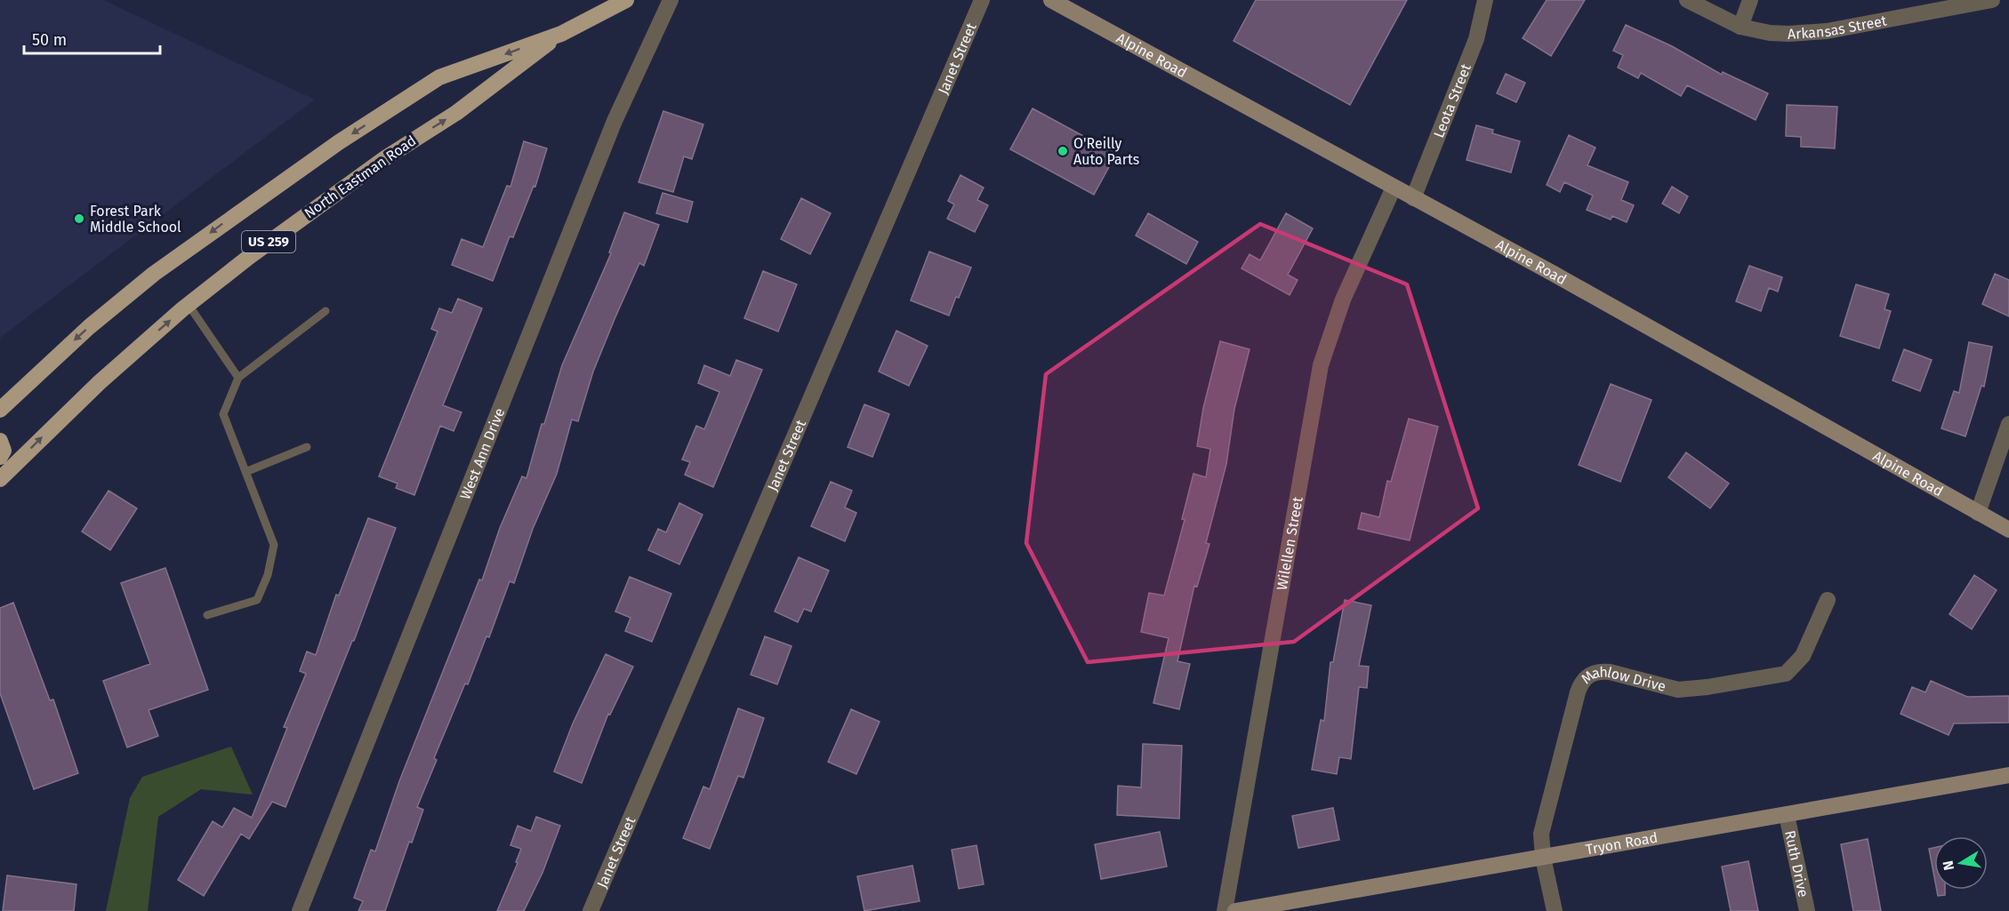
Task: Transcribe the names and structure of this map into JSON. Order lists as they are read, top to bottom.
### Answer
{
  "streets": {
    "main road": [
      "Alpine Road",
      "North Eastman Road",
      "US 259",
      "Tryon Road"
    ],
    "street": [
      "Arkansas Street",
      "Janet Street",
      "Leota Street",
      "West Ann Drive",
      "Wilellen Street",
      "Mahlow Drive",
      "Ruth Drive"
    ]
  },
  "crossings": [
    ["Alpine Road", "Leota Street"],
    ["Alpine Road", "Wilellen Street"],
    ["Mahlow Drive", "Tryon Road"],
    ["Tryon Road", "Ruth Drive"]
  ],
  "places": ["O'Reilly Auto Parts", "Forest Park Middle School"],
  "scale_bar": "50 m",
  "north": "left"
}
